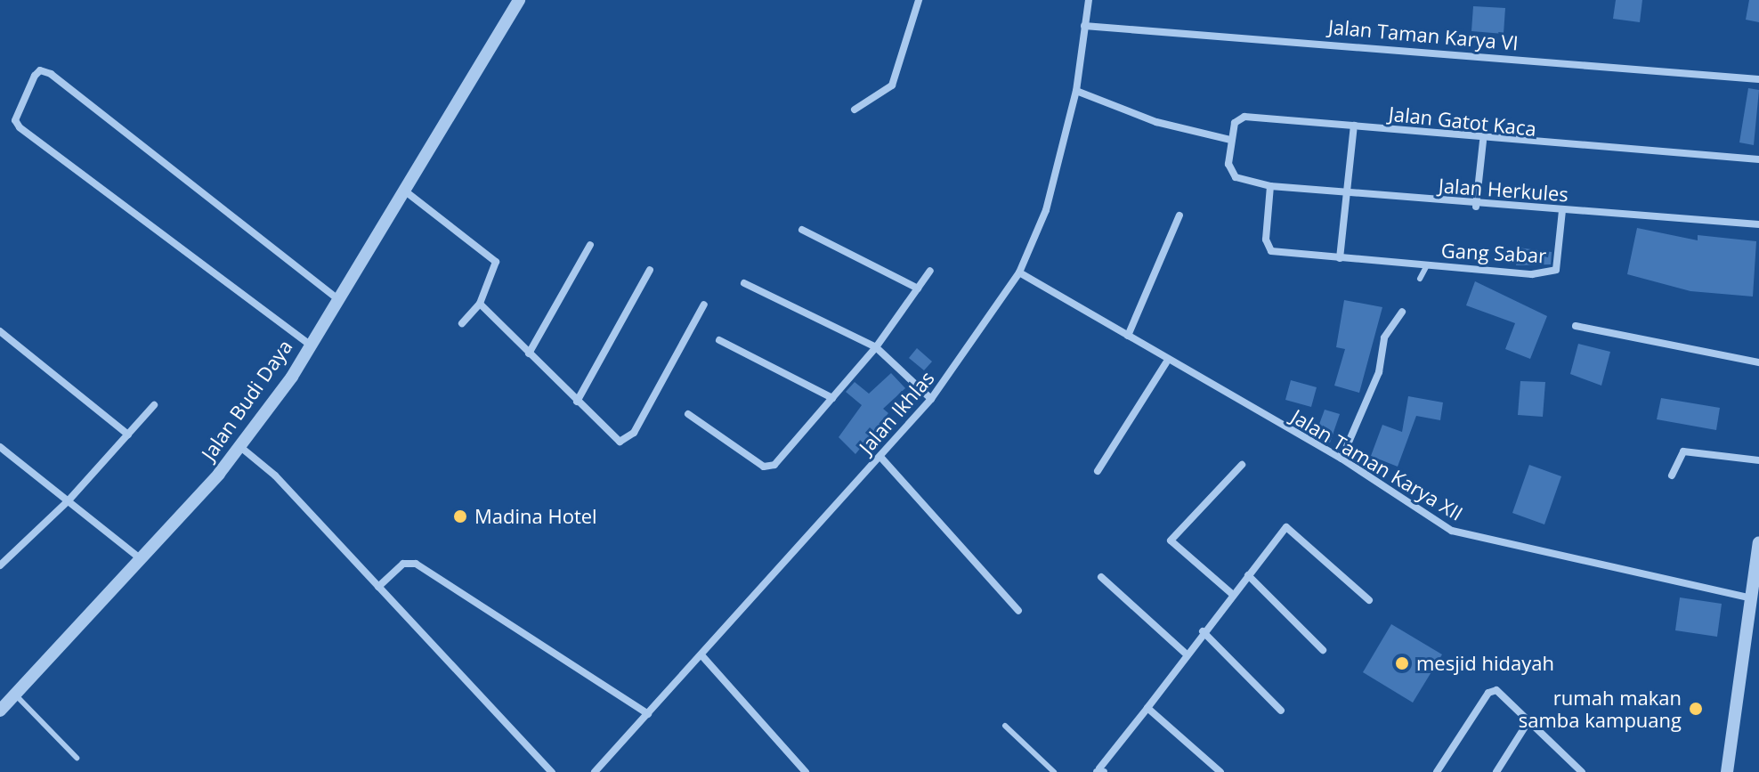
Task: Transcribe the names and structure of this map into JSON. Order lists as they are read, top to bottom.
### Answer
{
  "streets": {
    "street": [
      "Jalan Taman Karya VI",
      "Jalan Gatot Kaca",
      "Jalan Herkules",
      "Gang Sabar",
      "Jalan Budi Daya",
      "Jalan Ikhlas",
      "Jalan Taman Karya XII"
    ]
  },
  "crossings": [
    ["Jalan Taman Karya VI", "Jalan Ikhlas"],
    ["Jalan Gatot Kaca", "Jalan Herkules"],
    ["Jalan Herkules", "Gang Sabar"],
    ["Jalan Ikhlas", "Jalan Taman Karya XII"]
  ],
  "places": ["Madina Hotel", "mesjid hidayah", "rumah makan samba kampuang"]
}
